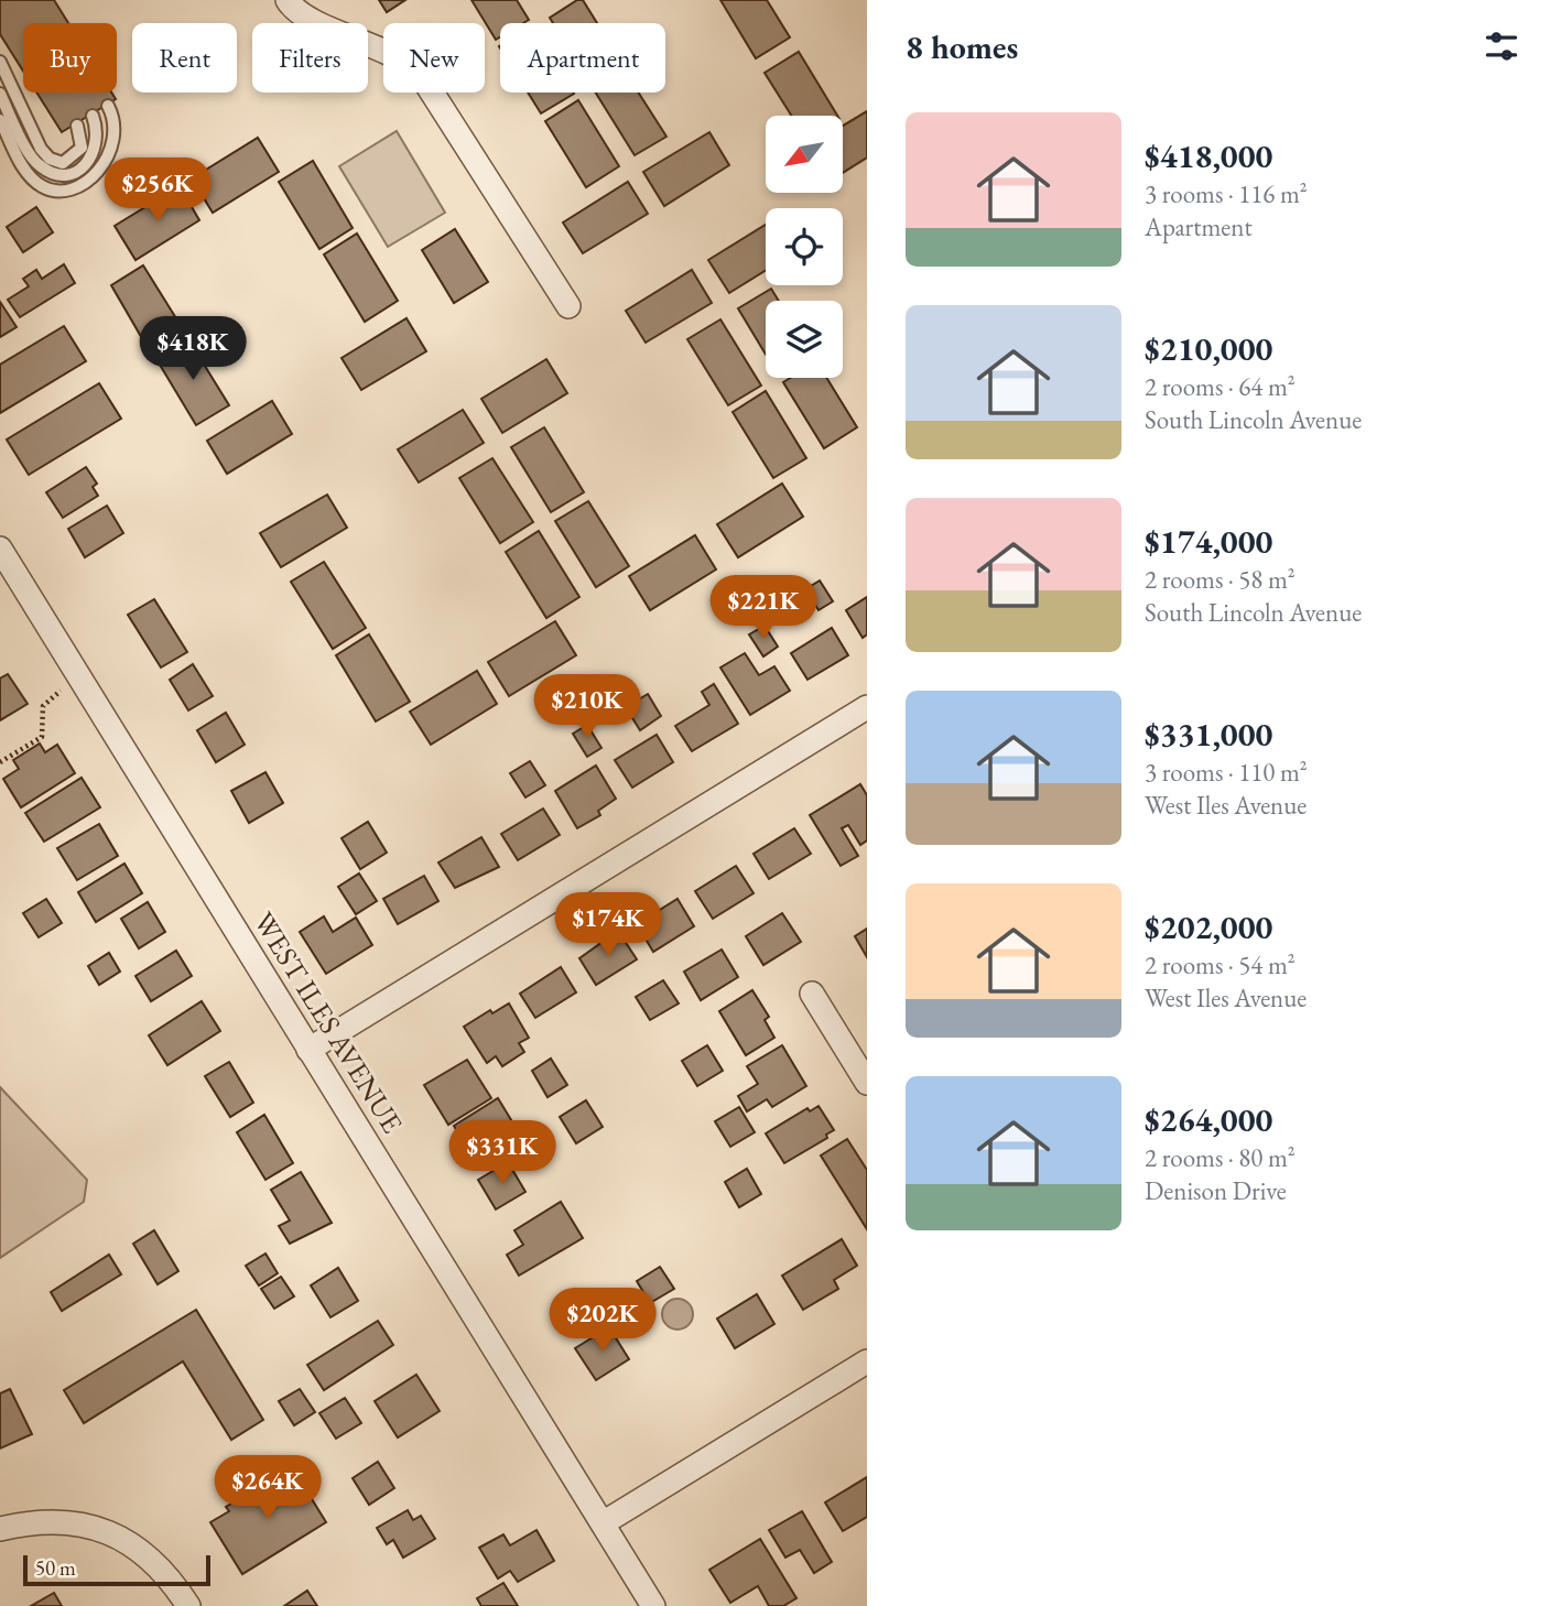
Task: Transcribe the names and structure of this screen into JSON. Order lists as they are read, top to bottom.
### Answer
{
  "streets": {
    "street": ["WEST ILES AVENUE"]
  },
  "scale_bar": "50 m",
  "north": "bottom left",
  "page": {
    "heading": "8 homes",
    "chip": [
      "Buy",
      "Rent",
      "Filters",
      "New",
      "Apartment"
    ],
    "list": [
      {
        "name": "$418,000",
        "note": "3 rooms · 116 m² · Apartment"
      },
      {
        "name": "$210,000",
        "note": "2 rooms · 64 m² · South Lincoln Avenue"
      },
      {
        "name": "$174,000",
        "note": "2 rooms · 58 m² · South Lincoln Avenue"
      },
      {
        "name": "$331,000",
        "note": "3 rooms · 110 m² · West Iles Avenue"
      },
      {
        "name": "$202,000",
        "note": "2 rooms · 54 m² · West Iles Avenue"
      },
      {
        "name": "$264,000",
        "note": "2 rooms · 80 m² · Denison Drive"
      }
    ],
    "price": [
      "$256K",
      "$418K",
      "$221K",
      "$210K",
      "$174K",
      "$331K",
      "$202K",
      "$264K"
    ],
    "scale": "50 m"
  }
}
